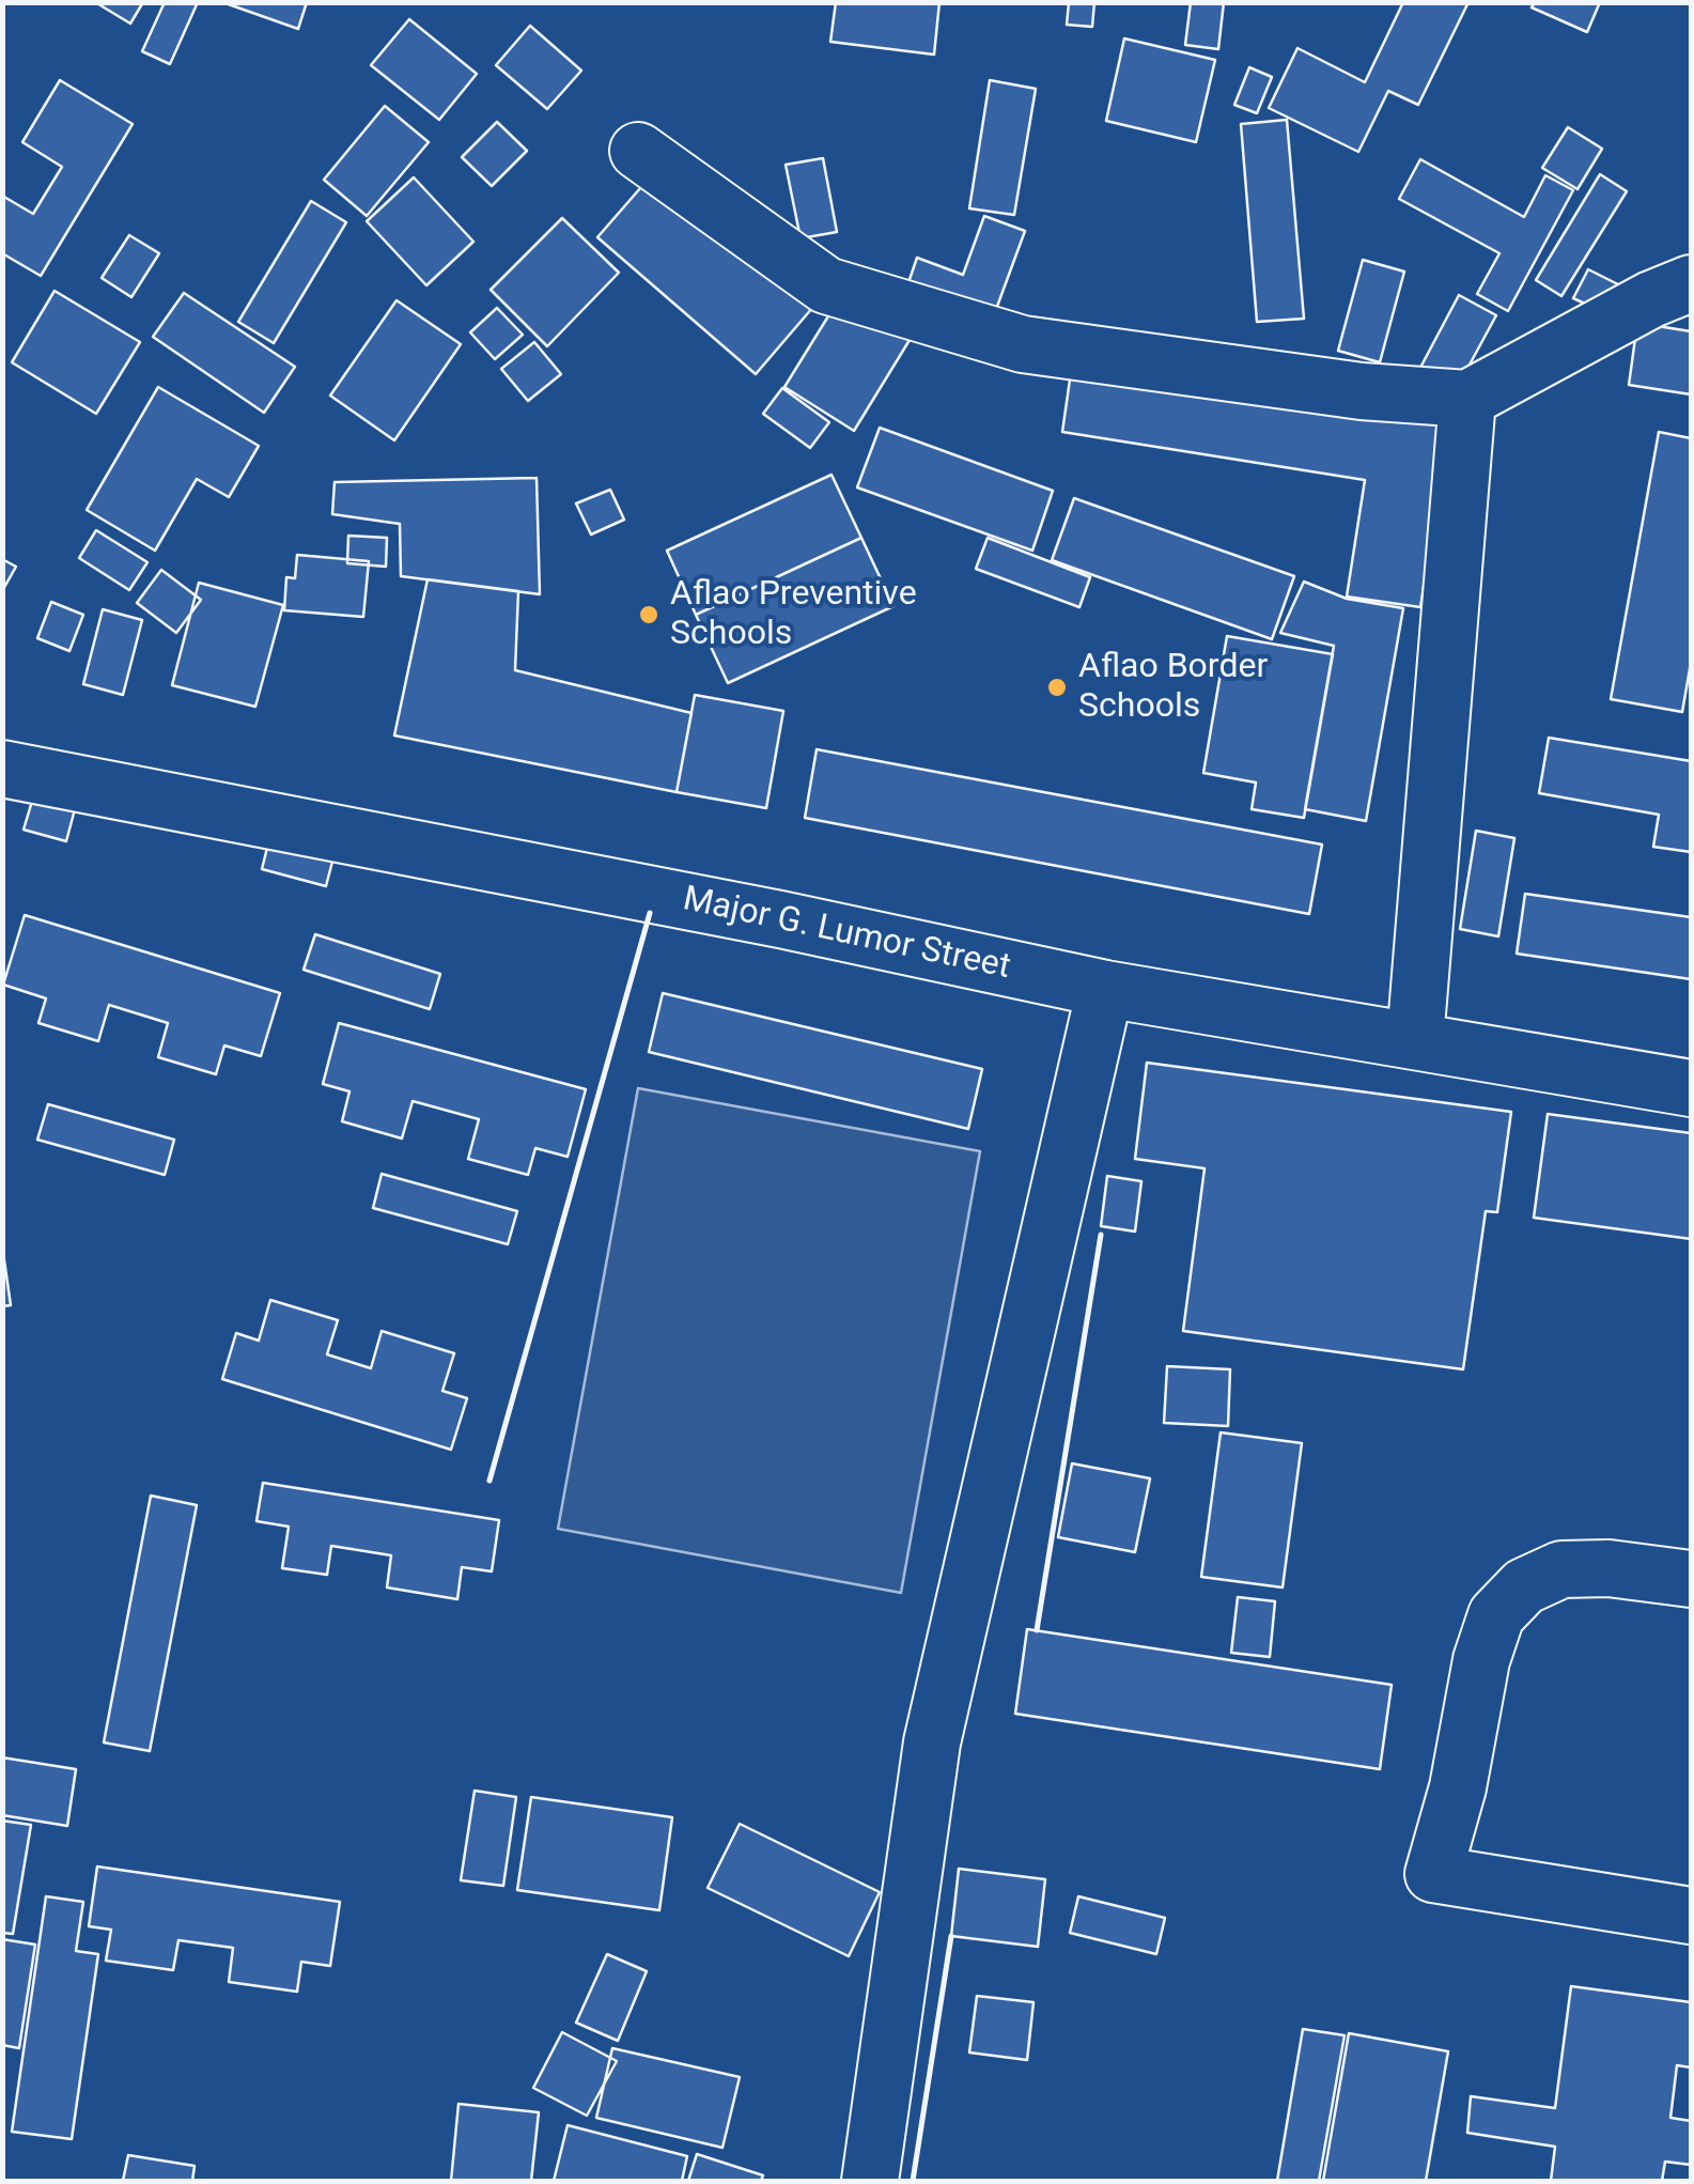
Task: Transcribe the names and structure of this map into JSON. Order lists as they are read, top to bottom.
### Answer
{
  "streets": {
    "street": ["Major G. Lumor Street"]
  },
  "places": ["Aflao Preventive Schools", "Aflao Border Schools"]
}
